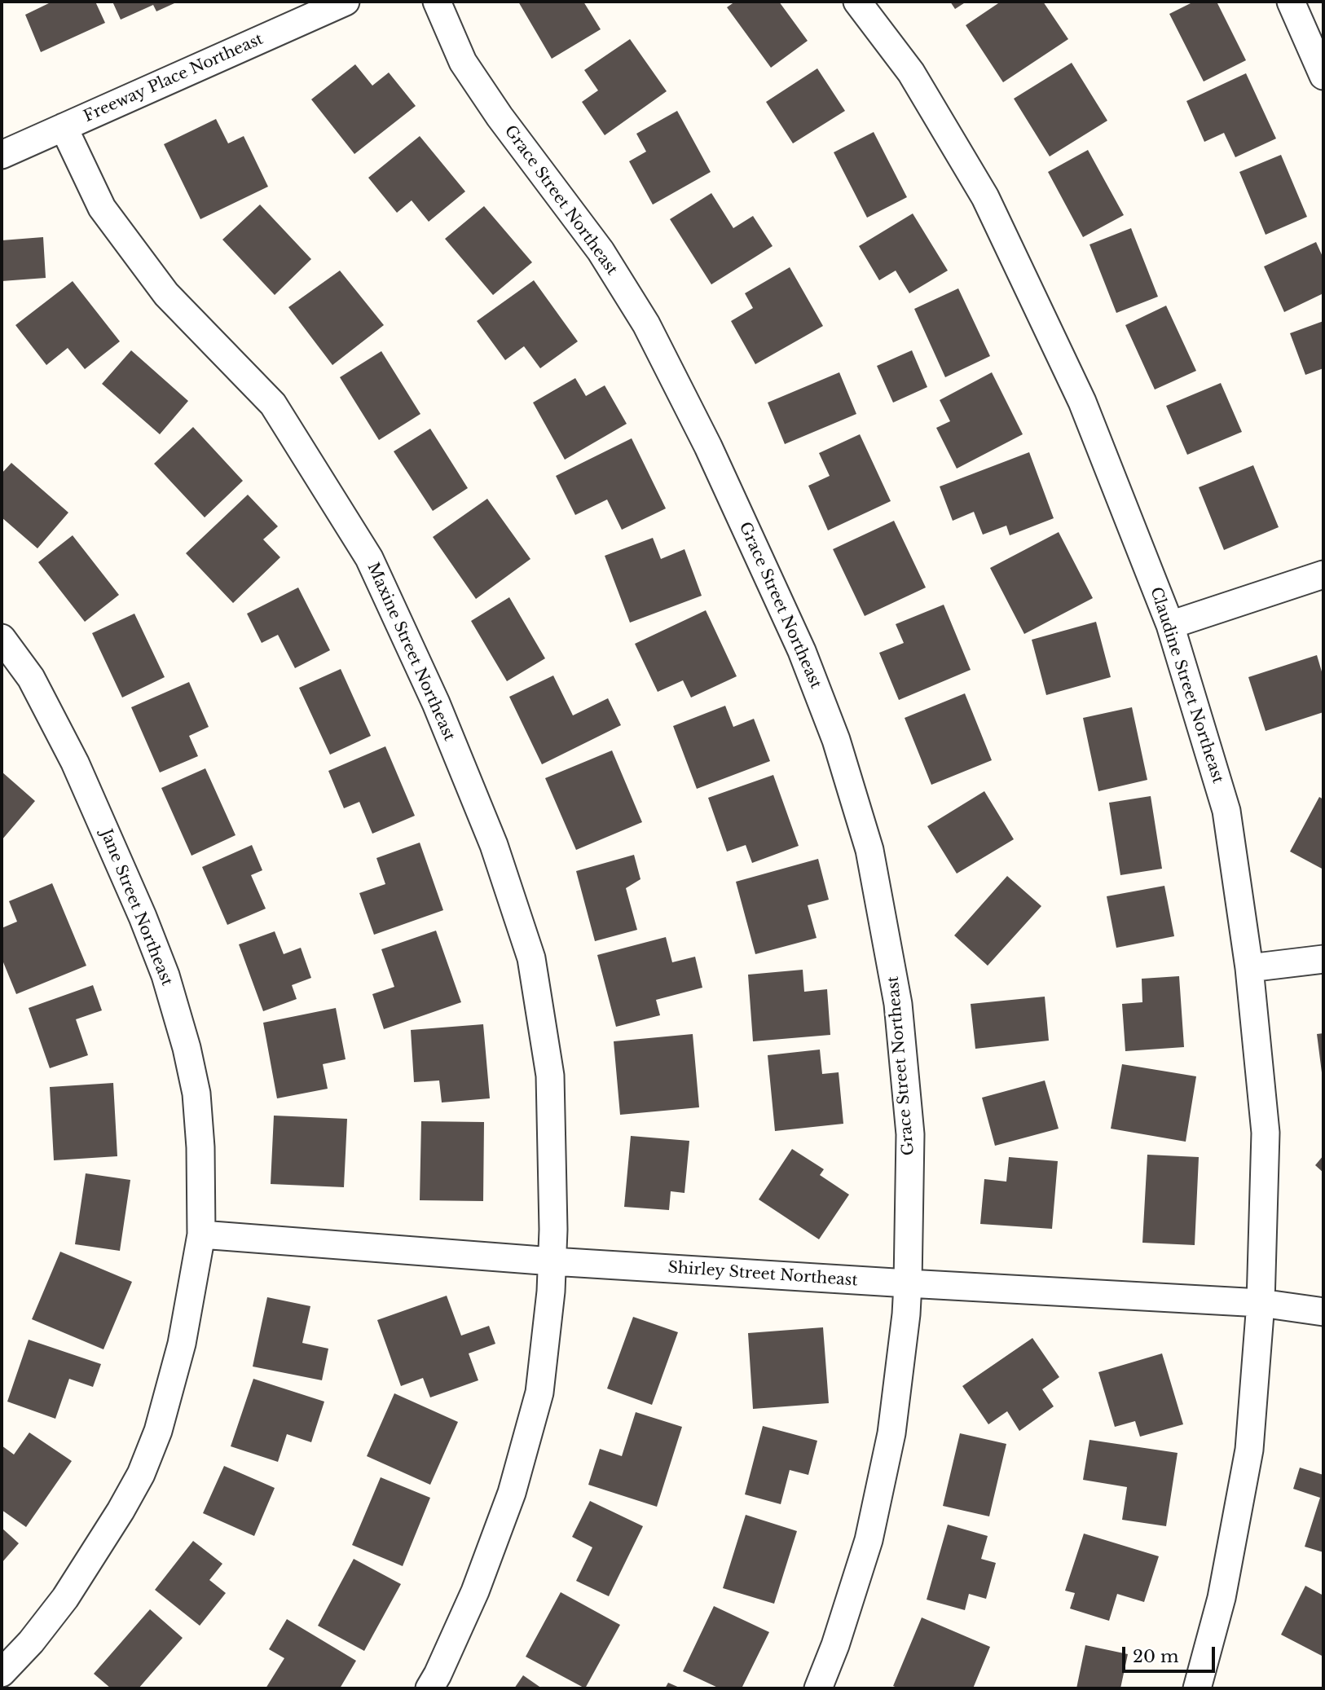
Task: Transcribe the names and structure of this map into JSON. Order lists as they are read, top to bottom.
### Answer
{
  "streets": {
    "street": [
      "Freeway Place Northeast",
      "Grace Street Northeast",
      "Maxine Street Northeast",
      "Claudine Street Northeast",
      "Jane Street Northeast",
      "Shirley Street Northeast"
    ]
  },
  "crossings": [
    ["Freeway Place Northeast", "Maxine Street Northeast"],
    ["Grace Street Northeast", "Shirley Street Northeast"],
    ["Maxine Street Northeast", "Shirley Street Northeast"],
    ["Claudine Street Northeast", "Shirley Street Northeast"],
    ["Jane Street Northeast", "Shirley Street Northeast"]
  ],
  "scale_bar": "20 m"
}
